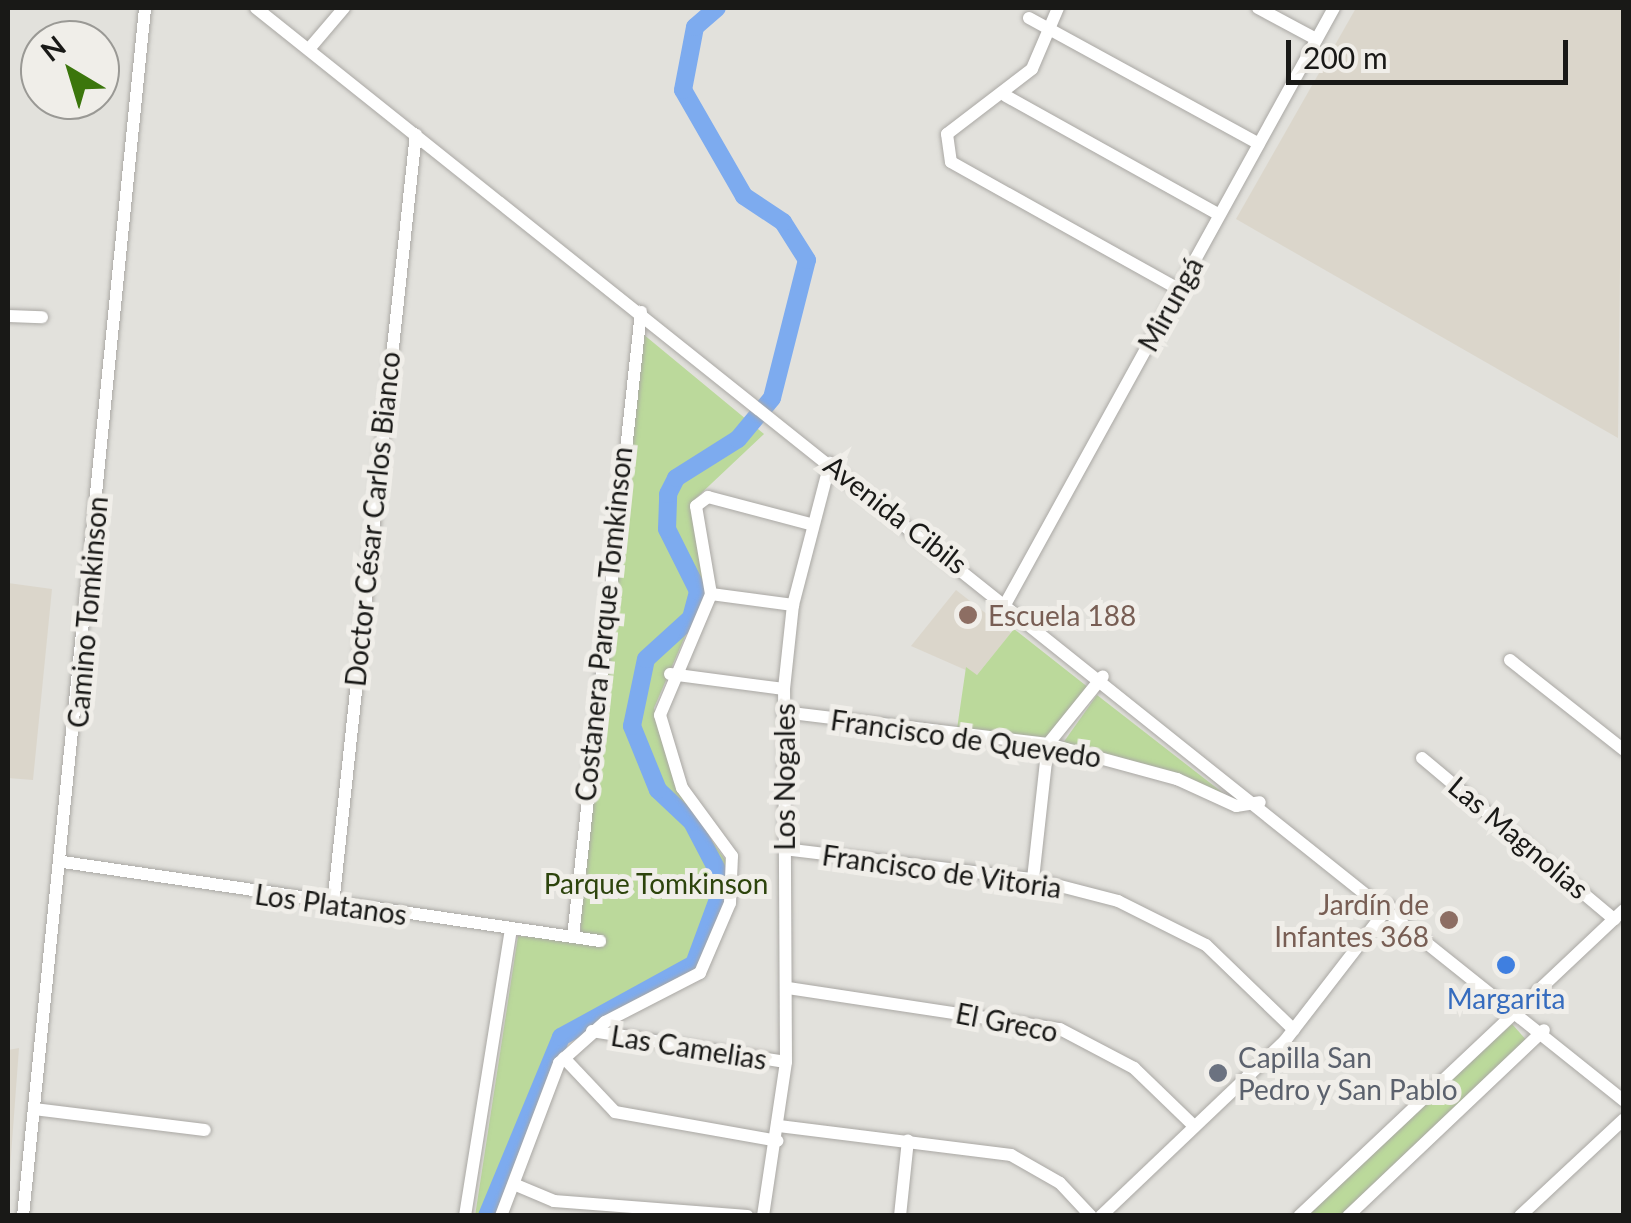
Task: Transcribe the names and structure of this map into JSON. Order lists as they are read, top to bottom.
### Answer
{
  "streets": {
    "street": [
      "Mirungá",
      "Avenida Cibils",
      "Doctor César Carlos Bianco",
      "Camino Tomkinson",
      "Costanera Parque Tomkinson",
      "Francisco de Quevedo",
      "Los Nogales",
      "Las Magnolias",
      "Francisco de Vitoria",
      "Los Platanos",
      "El Greco",
      "Las Camelias"
    ]
  },
  "crossings": [
    ["Mirungá", "Avenida Cibils"],
    ["Avenida Cibils", "Doctor César Carlos Bianco"],
    ["Avenida Cibils", "Costanera Parque Tomkinson"],
    ["Avenida Cibils", "Francisco de Quevedo"],
    ["Avenida Cibils", "Los Nogales"],
    ["Doctor César Carlos Bianco", "Los Platanos"],
    ["Camino Tomkinson", "Los Platanos"],
    ["Costanera Parque Tomkinson", "Los Platanos"],
    ["Francisco de Quevedo", "Los Nogales"],
    ["Los Nogales", "Francisco de Vitoria"],
    ["Los Nogales", "El Greco"],
    ["Los Nogales", "Las Camelias"]
  ],
  "parks": ["Parque Tomkinson"],
  "places": [
    "Escuela 188",
    "Jardín de Infantes 368",
    "Margarita",
    "Capilla San Pedro y San Pablo"
  ],
  "scale_bar": "200 m",
  "north": "top left"
}
